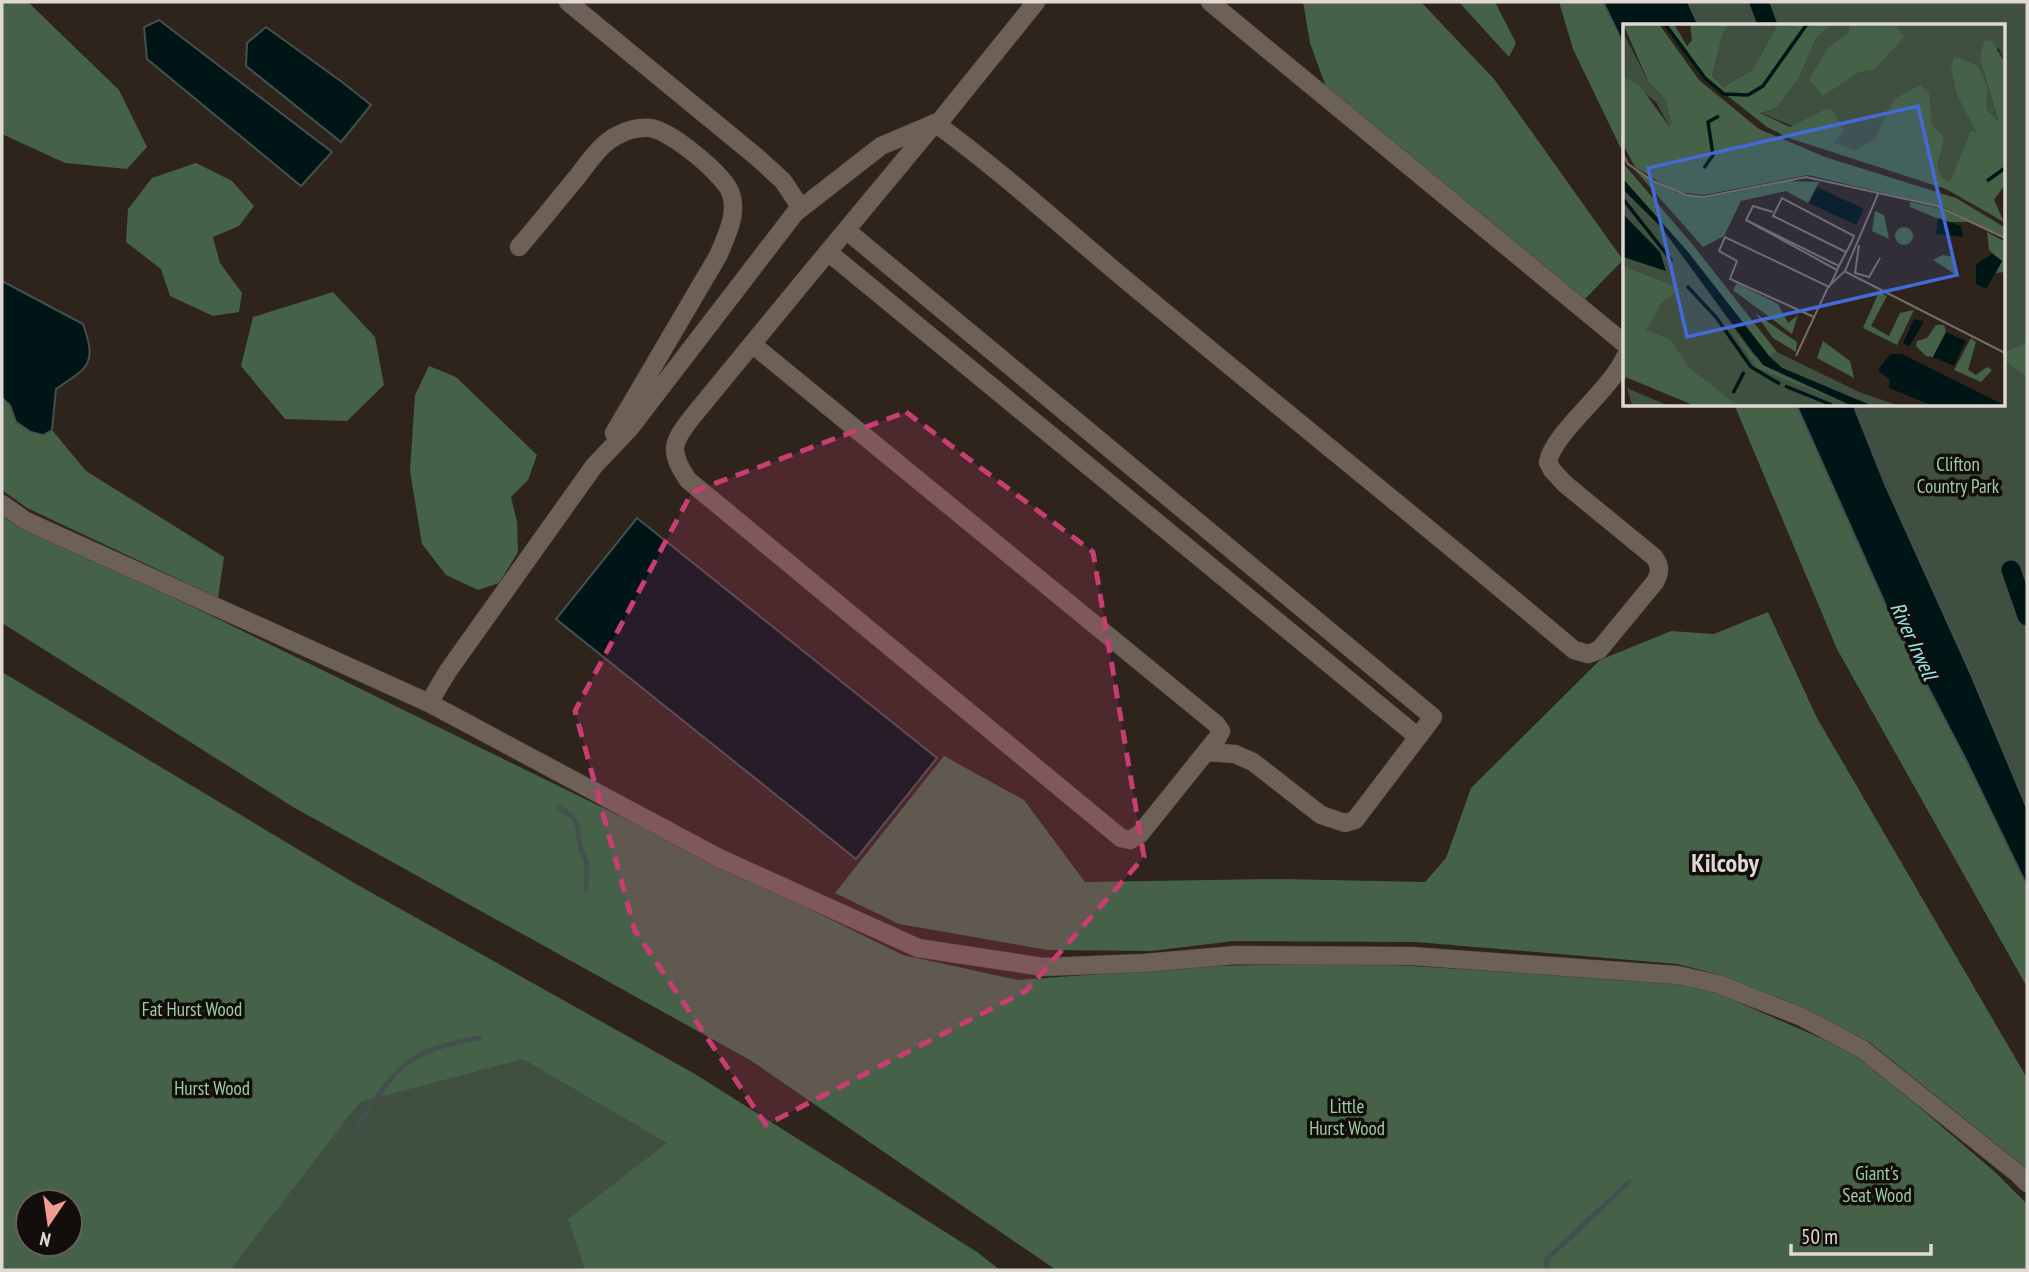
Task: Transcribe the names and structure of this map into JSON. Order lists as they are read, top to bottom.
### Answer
{
  "districts": ["Kilcoby"],
  "water": ["River Irwell"],
  "parks": [
    "Clifton Country Park",
    "Fat Hurst Wood",
    "Hurst Wood",
    "Little Hurst Wood",
    "Giant's Seat Wood"
  ],
  "scale_bar": "50 m",
  "north": "bottom"
}
